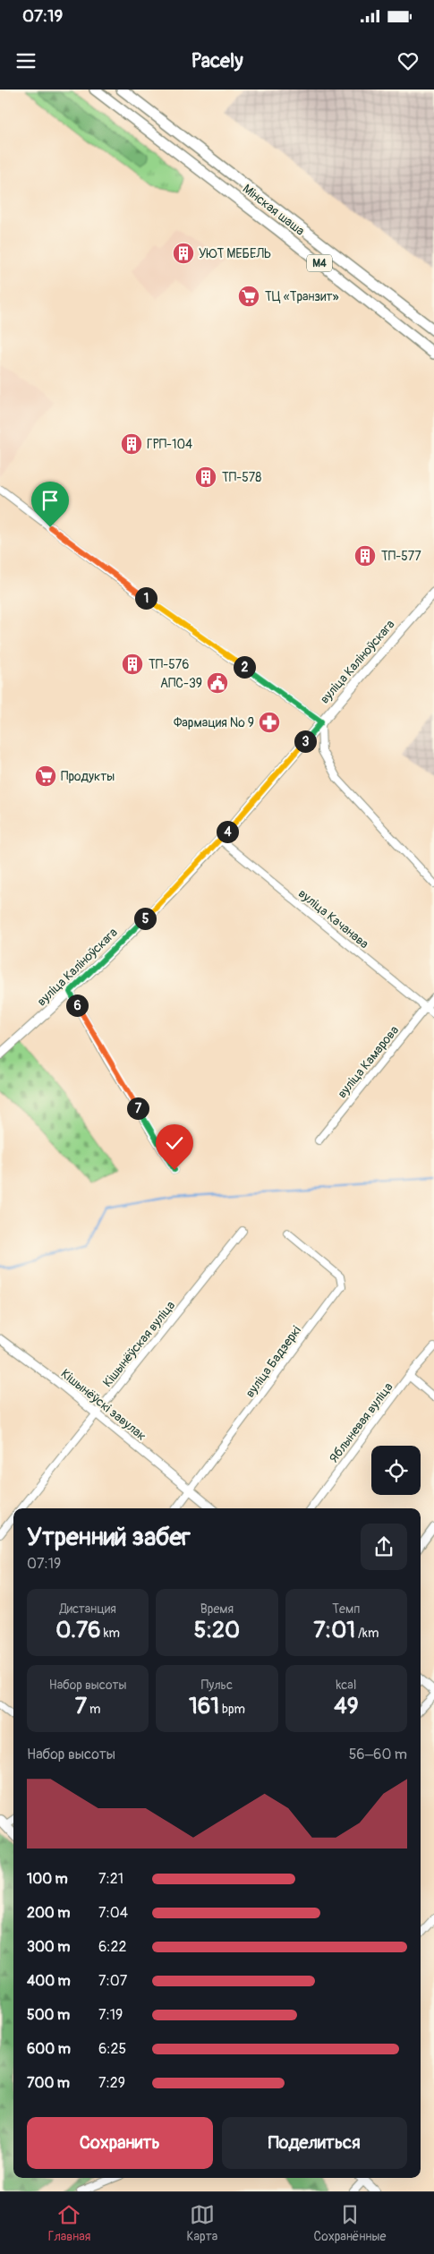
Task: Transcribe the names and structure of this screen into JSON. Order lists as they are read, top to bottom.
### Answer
{
  "streets": {
    "main road": ["Мінская шаша", "М4", "вуліца Каліноўскага"],
    "street": [
      "вуліца Качанава",
      "вуліца Камарова",
      "Кішынёўская вуліца",
      "вуліца Бадзеркі",
      "Кішынёўскі завулак",
      "Яблыневая вуліца"
    ]
  },
  "crossings": [
    ["вуліца Каліноўскага", "вуліца Качанава"],
    ["вуліца Качанава", "вуліца Камарова"],
    ["Кішынёўская вуліца", "Кішынёўскі завулак"],
    ["вуліца Бадзеркі", "Кішынёўскі завулак"]
  ],
  "places": {
    "building": [
      "УЮТ МЕБЕЛЬ",
      "ГРП-104",
      "ТП-578",
      "ТП-577",
      "ТП-576"
    ],
    "supermarket": ["ТЦ «Транзит»", "Продукты"],
    "public building": ["АПС-39"],
    "pharmacy": ["Фармация № 9"]
  },
  "page": {
    "status": "07:19",
    "header": "Pacely",
    "pins": [
      "1",
      "2",
      "3",
      "4",
      "5",
      "6",
      "7"
    ],
    "heading": ["Утренний забег", "07:19"],
    "stats": [
      ["Дистанция", "0.76 km"],
      ["Время", "5:20"],
      ["Темп", "7:01 /km"],
      ["Набор высоты", "7 m"],
      ["Пульс", "161 bpm"],
      ["kcal", "49"]
    ],
    "chart": ["Набор высоты", "56–60 m"],
    "list": [
      {
        "name": "100 m",
        "note": "7:21"
      },
      {
        "name": "200 m",
        "note": "7:04"
      },
      {
        "name": "300 m",
        "note": "6:22"
      },
      {
        "name": "400 m",
        "note": "7:07"
      },
      {
        "name": "500 m",
        "note": "7:19"
      },
      {
        "name": "600 m",
        "note": "6:25"
      },
      {
        "name": "700 m",
        "note": "7:29"
      }
    ],
    "buttons": ["Сохранить", "Поделиться"],
    "tabs": ["Главная", "Карта", "Сохранённые"]
  }
}
